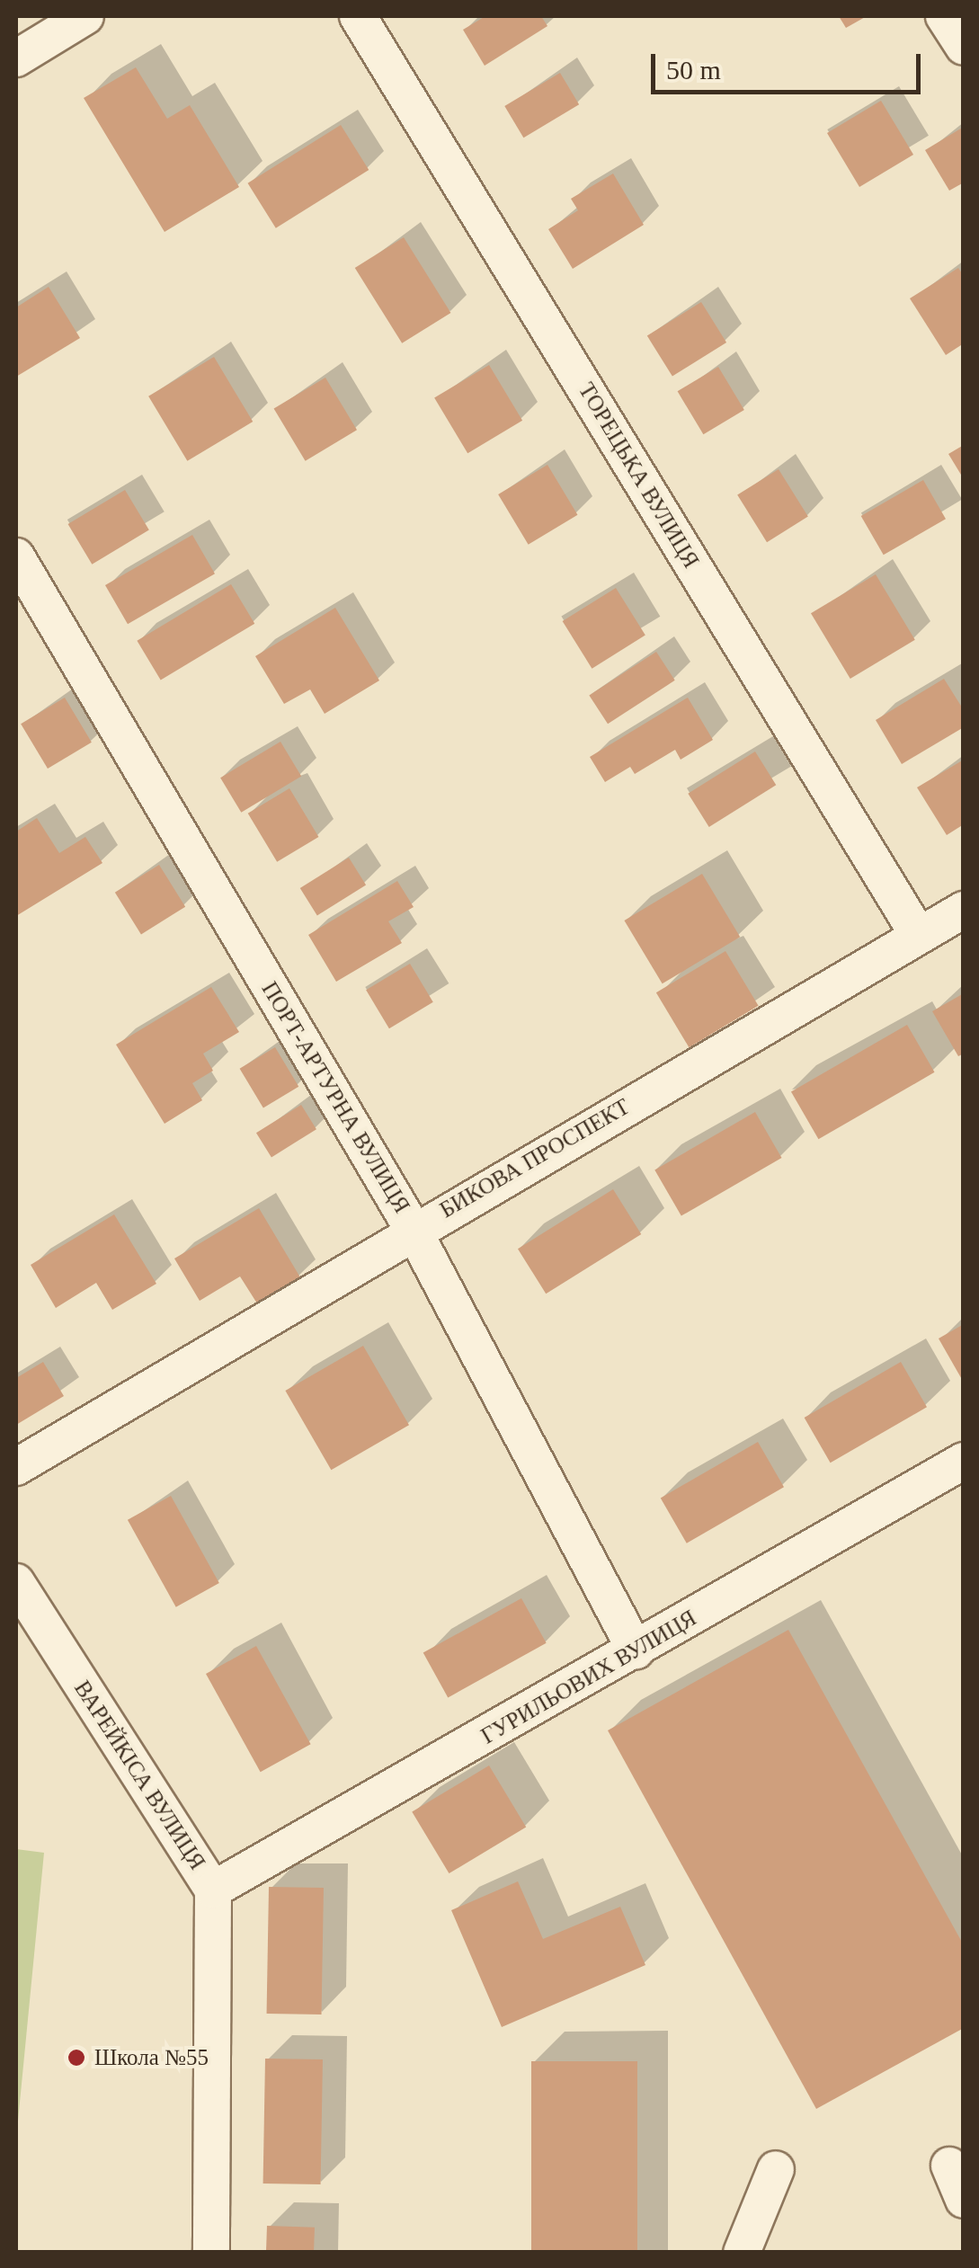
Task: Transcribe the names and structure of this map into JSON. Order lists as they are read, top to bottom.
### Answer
{
  "streets": {
    "street": [
      "ТОРЕЦЬКА ВУЛИЦЯ",
      "ПОРТ-АРТУРНА ВУЛИЦЯ",
      "БИКОВА ПРОСПЕКТ",
      "ГУРИЛЬОВИХ ВУЛИЦЯ",
      "ВАРЕЙКІСА ВУЛИЦЯ"
    ]
  },
  "crossings": [
    ["ТОРЕЦЬКА ВУЛИЦЯ", "БИКОВА ПРОСПЕКТ"],
    ["ПОРТ-АРТУРНА ВУЛИЦЯ", "БИКОВА ПРОСПЕКТ"],
    ["ПОРТ-АРТУРНА ВУЛИЦЯ", "ГУРИЛЬОВИХ ВУЛИЦЯ"],
    ["ГУРИЛЬОВИХ ВУЛИЦЯ", "ВАРЕЙКІСА ВУЛИЦЯ"]
  ],
  "places": ["Школа №55"],
  "scale_bar": "50 m"
}
